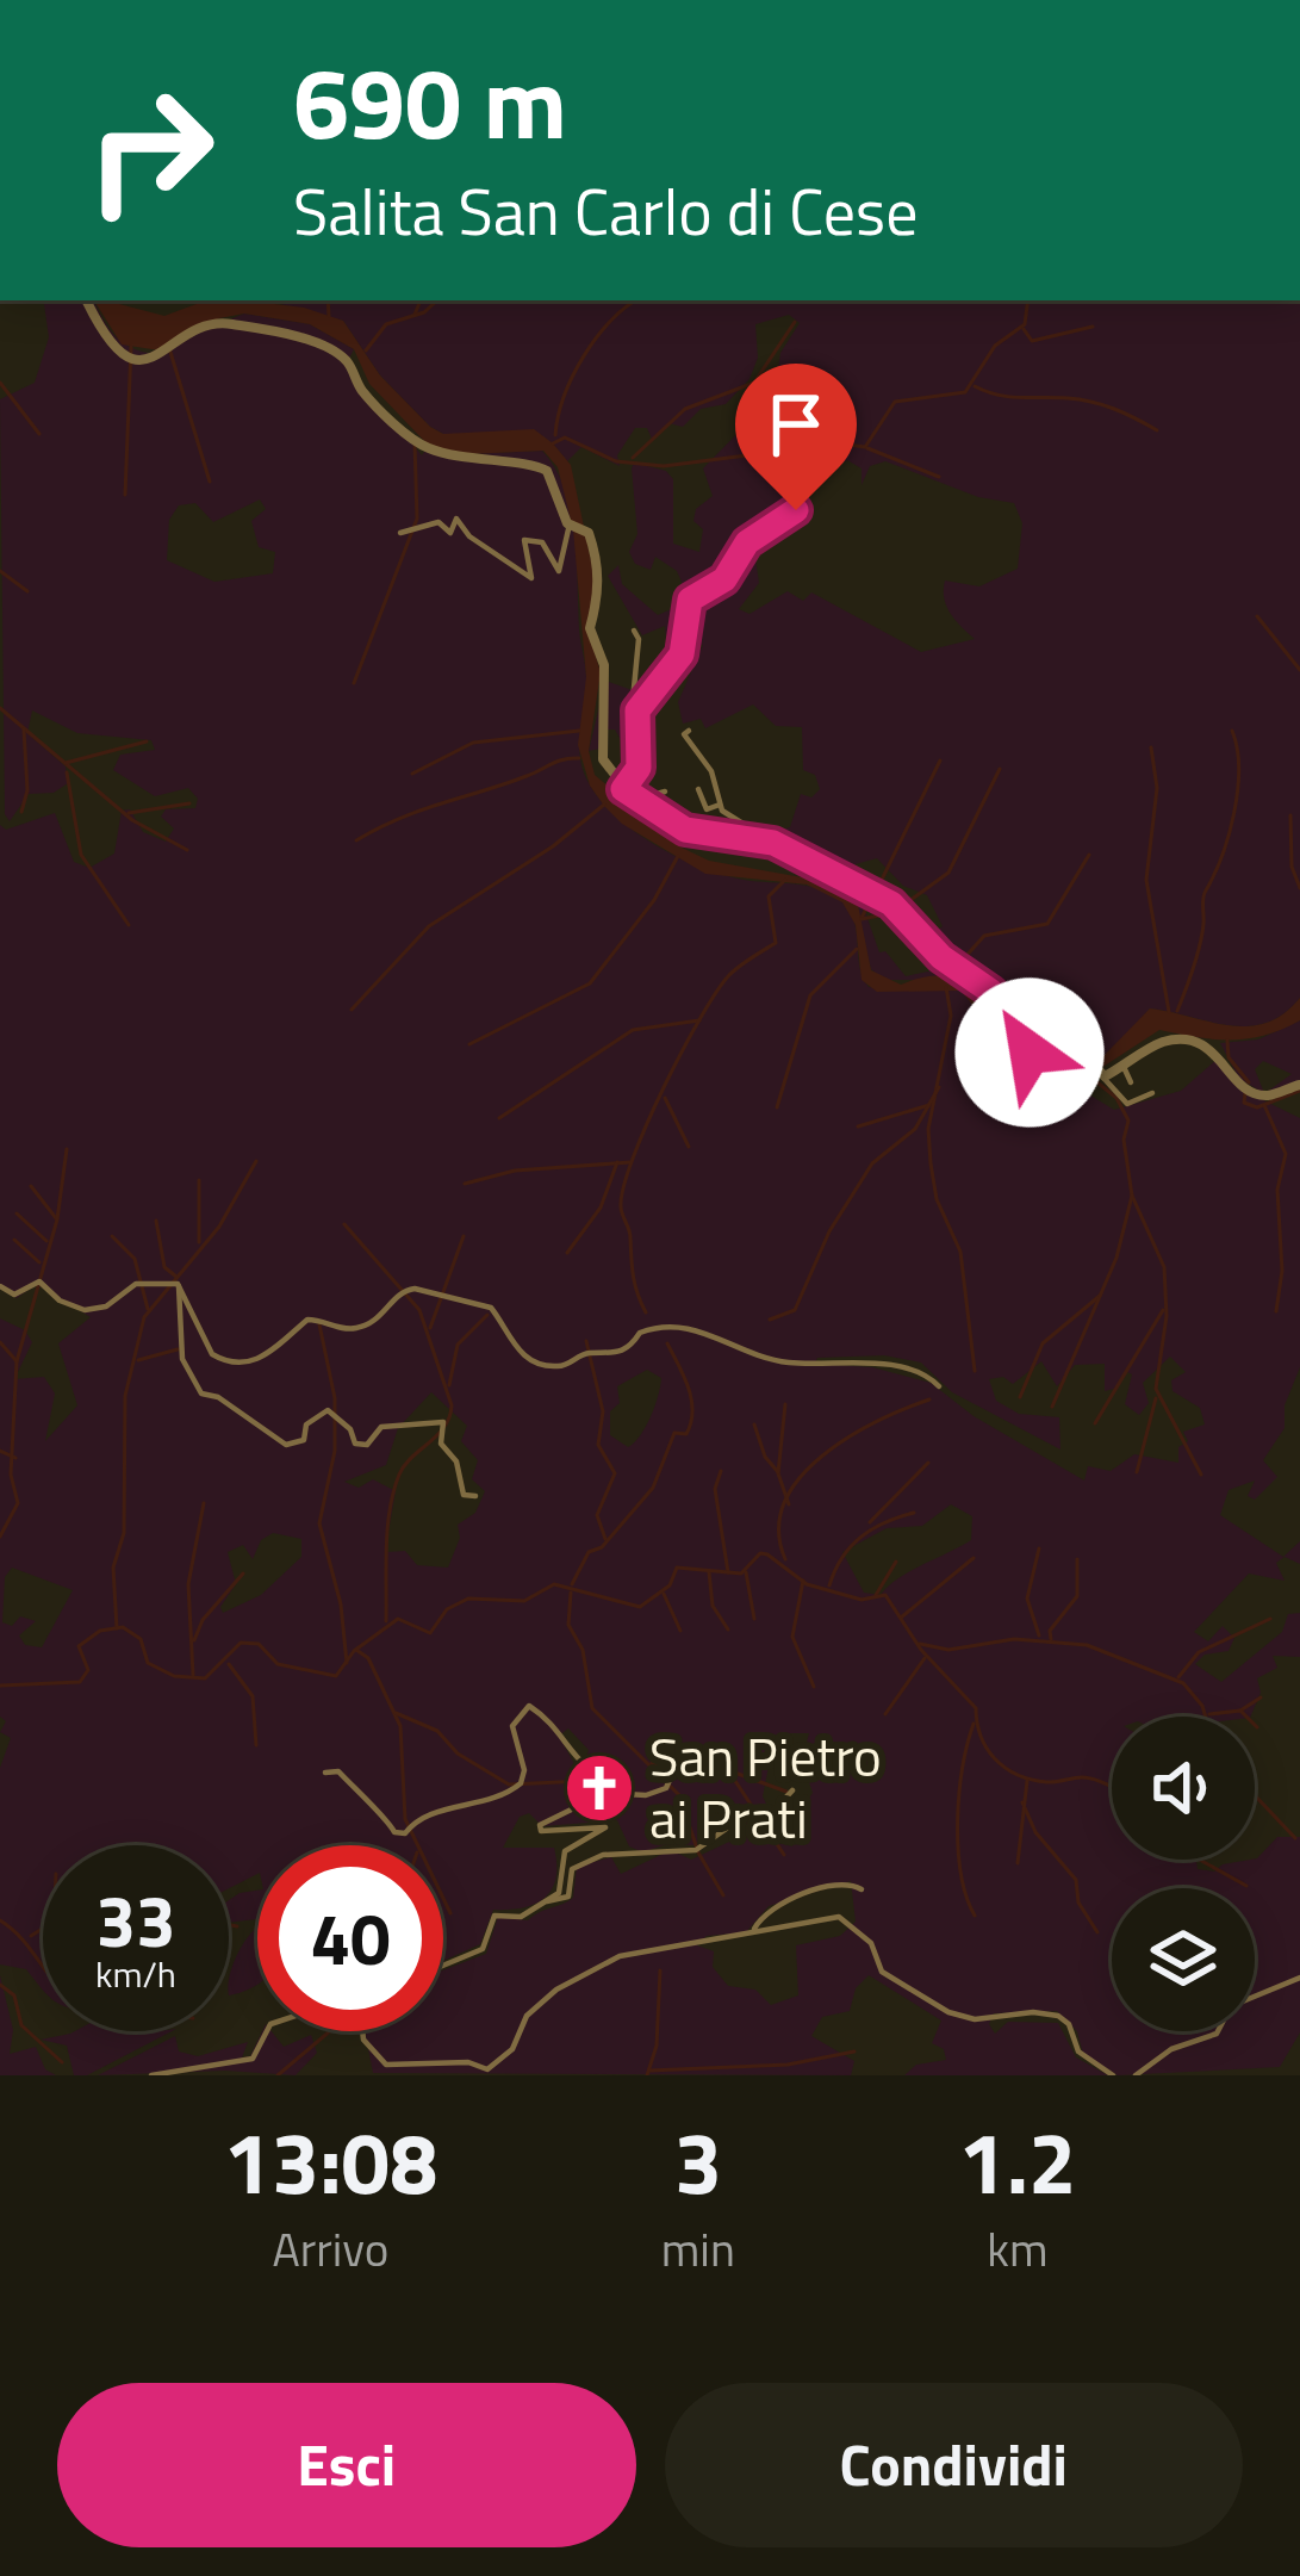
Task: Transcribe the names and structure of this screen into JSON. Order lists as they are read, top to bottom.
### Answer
{
  "places": {
    "church": ["San Pietro ai Prati"]
  },
  "page": {
    "turn": ["690 m", "Salita San Carlo di Cese"],
    "speed": "33 km/h",
    "limit": "40",
    "eta": [
      "13:08",
      "Arrivo",
      "3",
      "min",
      "1.2",
      "km"
    ],
    "buttons": ["Esci", "Condividi"]
  }
}
